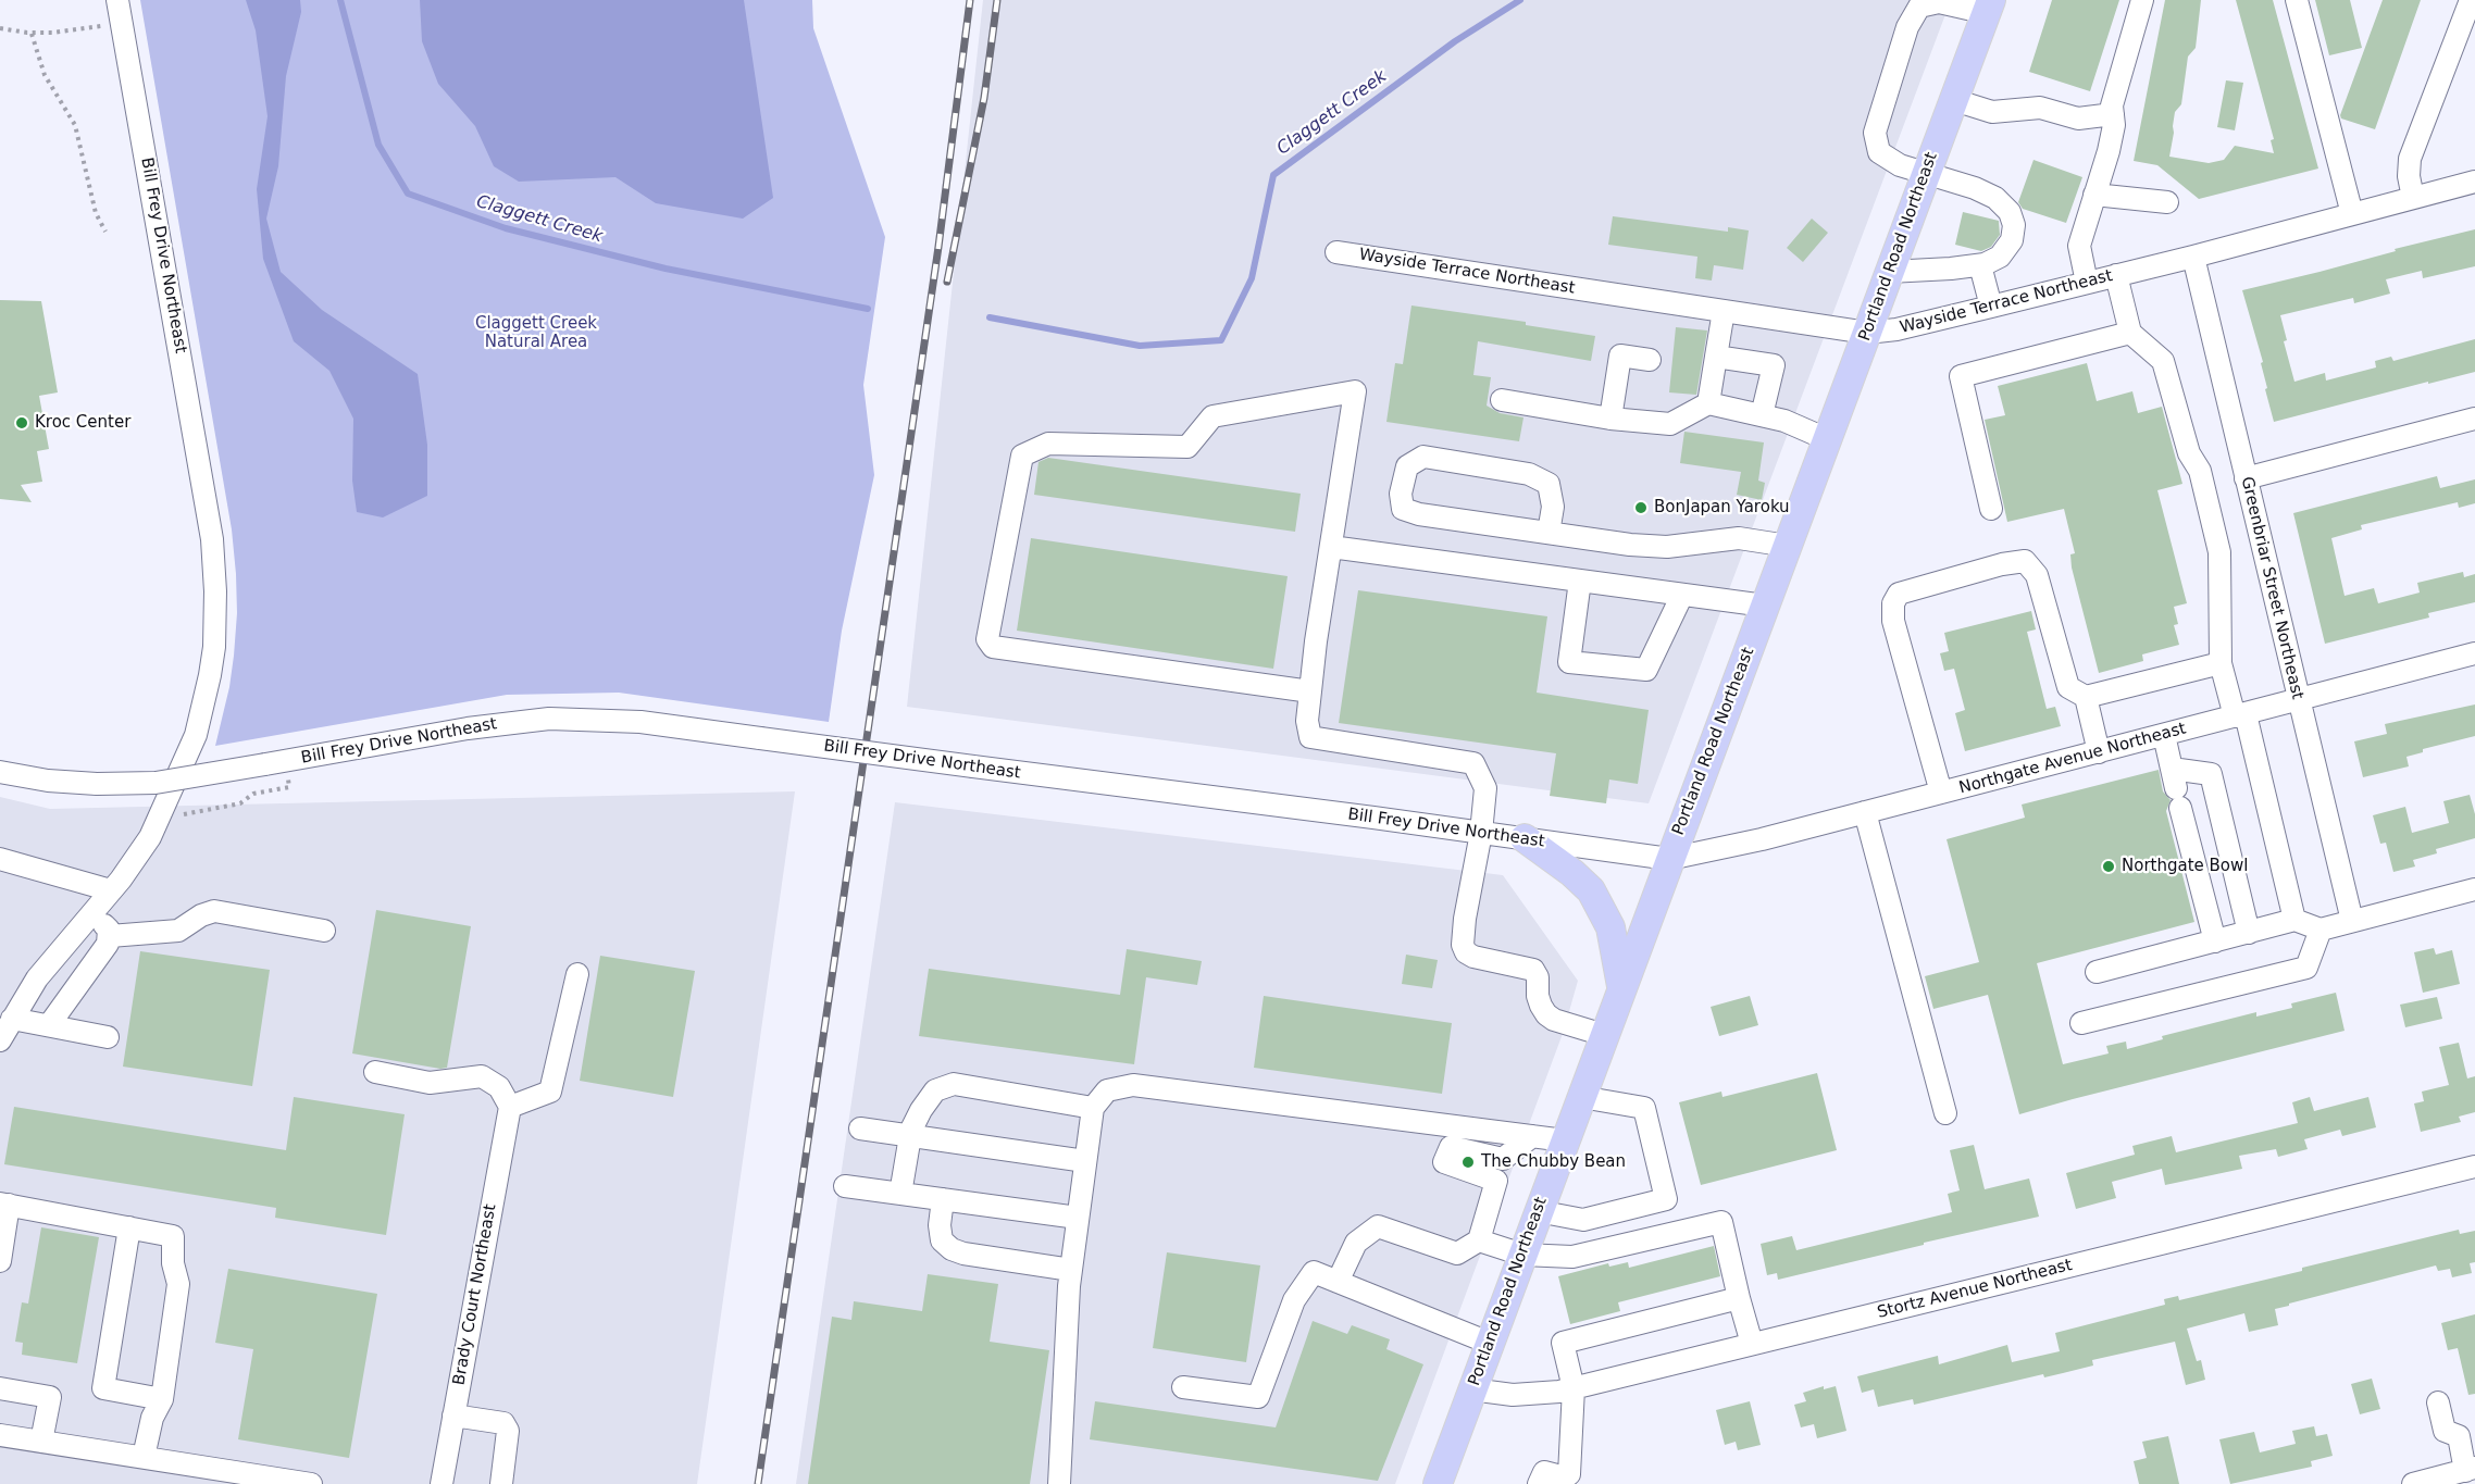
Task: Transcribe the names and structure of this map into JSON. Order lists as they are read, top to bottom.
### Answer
{
  "streets": {
    "main road": ["Portland Road Northeast"],
    "street": [
      "Bill Frey Drive Northeast",
      "Wayside Terrace Northeast",
      "Greenbriar Street Northeast",
      "Northgate Avenue Northeast",
      "Stortz Avenue Northeast",
      "Brady Court Northeast"
    ]
  },
  "crossings": [
    ["Portland Road Northeast", "Bill Frey Drive Northeast"],
    ["Portland Road Northeast", "Wayside Terrace Northeast"],
    ["Portland Road Northeast", "Northgate Avenue Northeast"],
    ["Portland Road Northeast", "Stortz Avenue Northeast"],
    ["Bill Frey Drive Northeast", "Northgate Avenue Northeast"],
    ["Wayside Terrace Northeast", "Greenbriar Street Northeast"],
    ["Greenbriar Street Northeast", "Northgate Avenue Northeast"]
  ],
  "water": ["Claggett Creek"],
  "parks": ["Claggett Creek Natural Area"],
  "places": [
    "Kroc Center",
    "BonJapan Yaroku",
    "Northgate Bowl",
    "The Chubby Bean"
  ]
}
